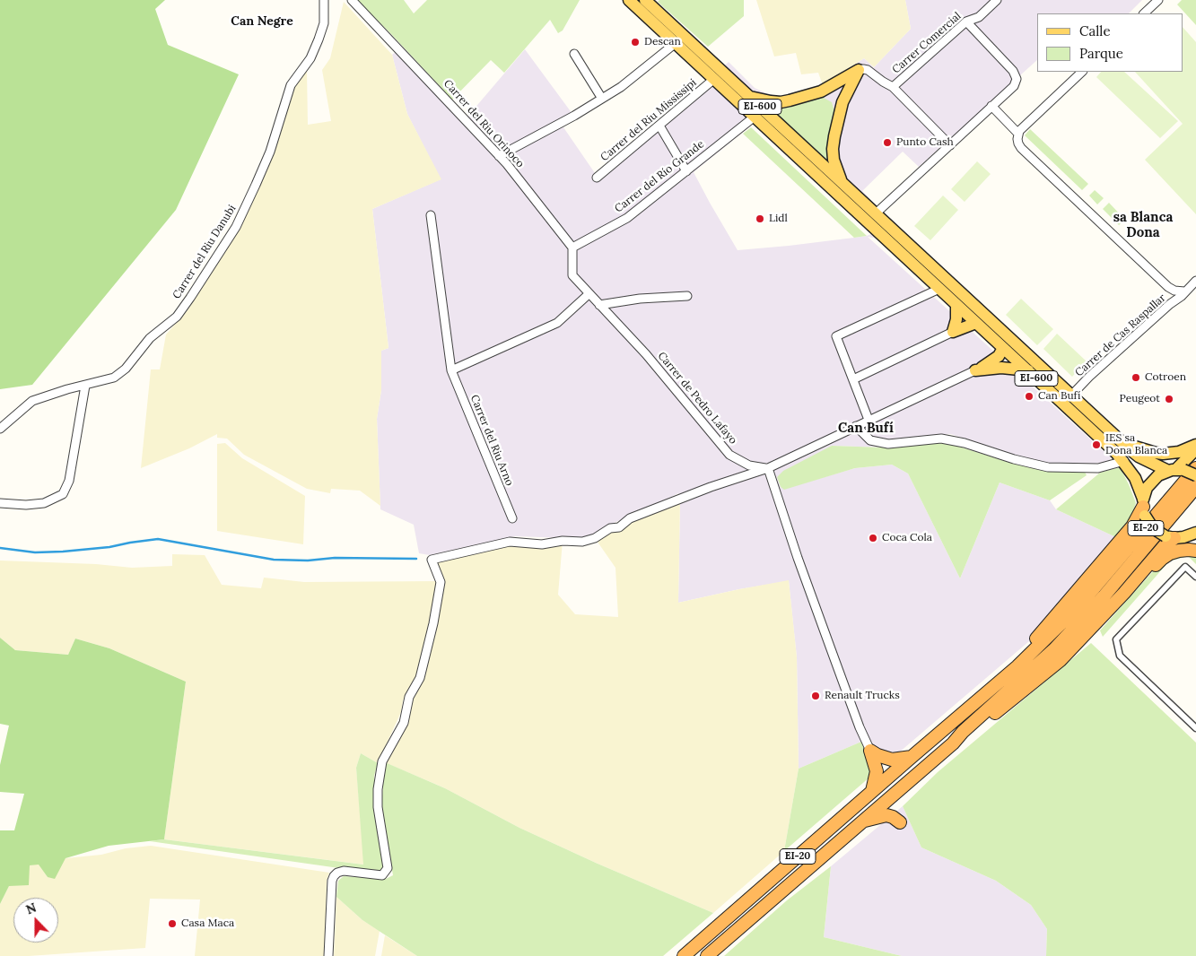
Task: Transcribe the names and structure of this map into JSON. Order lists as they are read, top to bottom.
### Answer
{
  "streets": {
    "highway": ["EI-20"],
    "main road": ["EI-600"],
    "street": [
      "Carrer Comercial",
      "Carrer del Riu Mississipi",
      "Carrer del Riu Orinoco",
      "Carrer del Río Grande",
      "Carrer del Riu Danubi",
      "Carrer de Cas Raspallar",
      "Carrer de Pedro Lafayo",
      "Carrer del Riu Arno"
    ]
  },
  "crossings": [
    ["EI-600", "Carrer del Riu Mississipi"],
    ["EI-600", "Carrer del Río Grande"],
    ["EI-600", "Carrer de Cas Raspallar"],
    ["EI-600", "EI-20"],
    ["Carrer del Riu Orinoco", "Carrer del Río Grande"],
    ["Carrer del Riu Orinoco", "Carrer de Pedro Lafayo"],
    ["Carrer del Río Grande", "Carrer de Pedro Lafayo"]
  ],
  "districts": ["Can Negre", "sa Blanca Dona", "Can Bufí"],
  "places": [
    "Descan",
    "Punto Cash",
    "Lidl",
    "Cotroen",
    "Can Bufí",
    "Peugeot",
    "IES sa Dona Blanca",
    "Coca Cola",
    "Renault Trucks",
    "Casa Maca"
  ],
  "legend": ["Calle", "Parque"],
  "north": "top"
}
